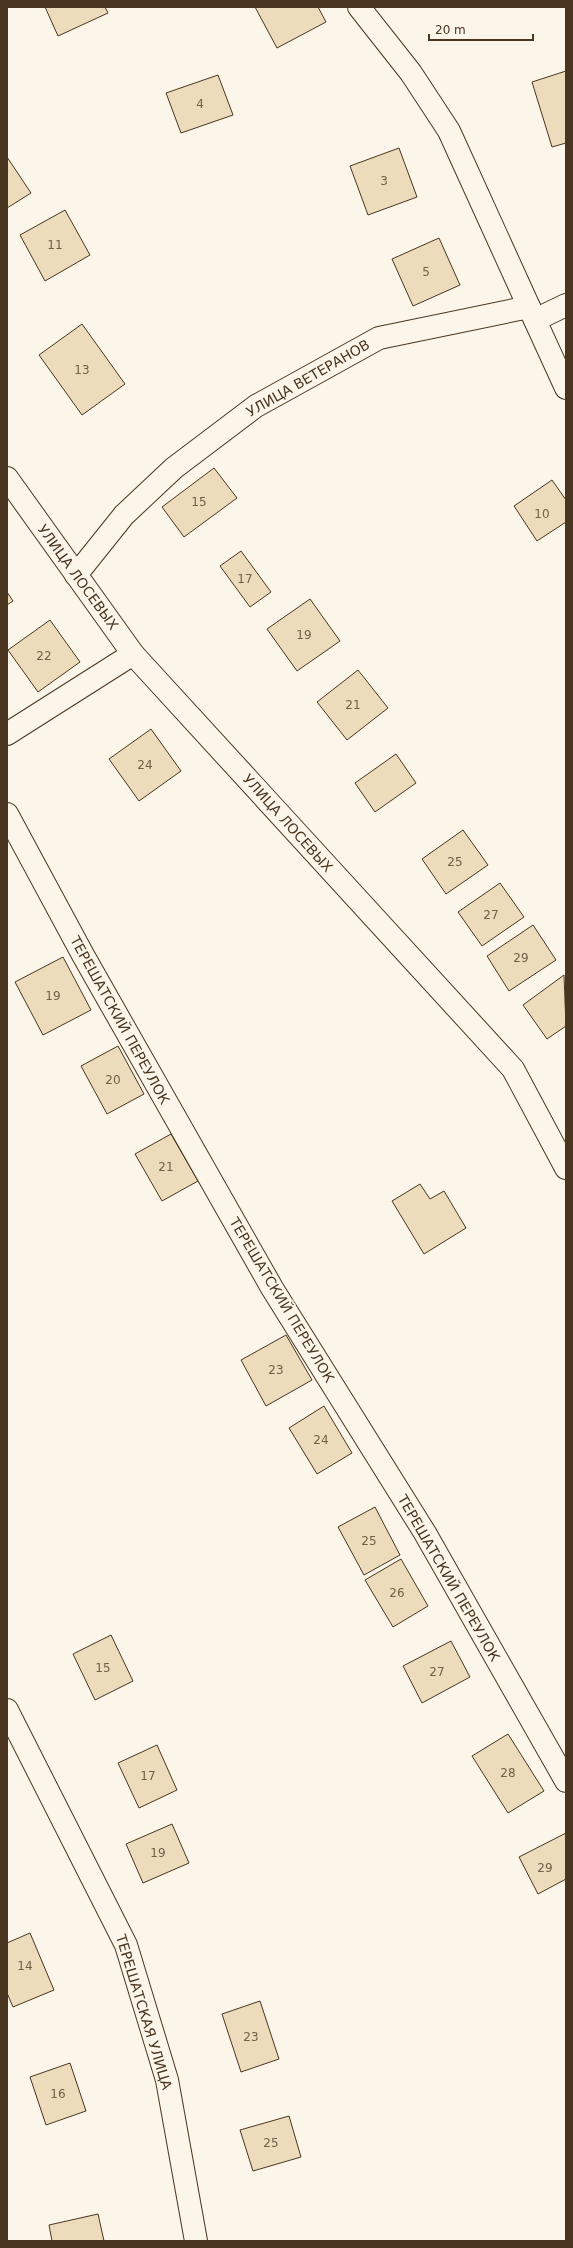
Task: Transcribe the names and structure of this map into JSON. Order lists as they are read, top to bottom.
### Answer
{
  "streets": {
    "street": [
      "УЛИЦА ВЕТЕРАНОВ",
      "УЛИЦА ЛОСЕВЫХ",
      "ТЕРЕШАТСКИЙ ПЕРЕУЛОК",
      "ТЕРЕШАТСКАЯ УЛИЦА"
    ]
  },
  "crossings": [
    ["УЛИЦА ВЕТЕРАНОВ", "УЛИЦА ЛОСЕВЫХ"]
  ],
  "house_numbers": [
    "4",
    "3",
    "11",
    "5",
    "13",
    "15",
    "10",
    "17",
    "19",
    "22",
    "21",
    "24",
    "25",
    "27",
    "29",
    "19",
    "20",
    "21",
    "23",
    "24",
    "25",
    "26",
    "15",
    "27",
    "28",
    "17",
    "19",
    "29",
    "14",
    "23",
    "16",
    "25"
  ],
  "scale_bar": "20 m"
}
